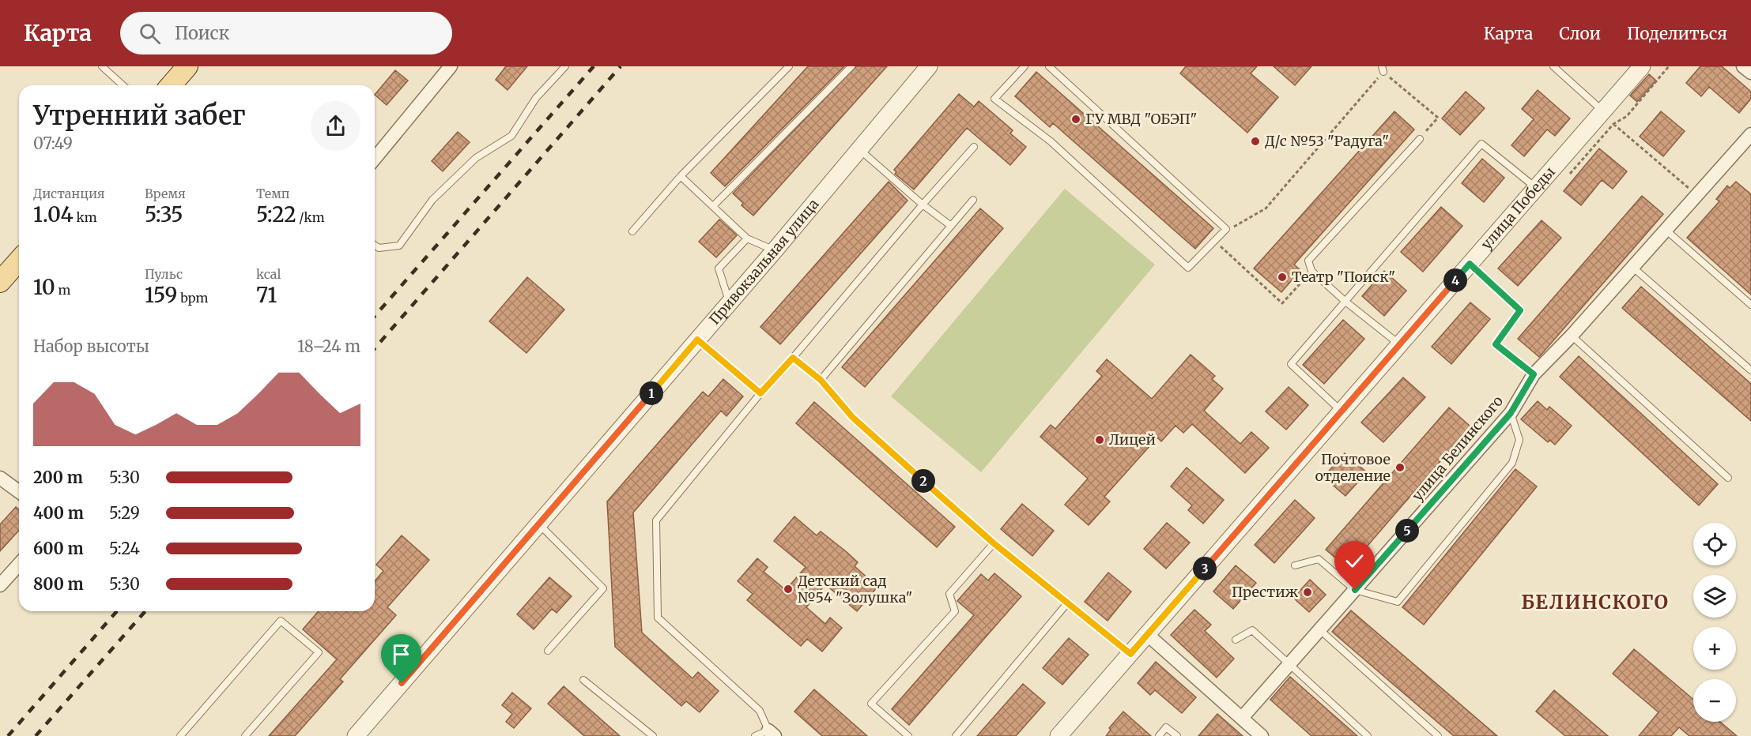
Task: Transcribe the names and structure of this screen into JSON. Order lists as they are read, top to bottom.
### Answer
{
  "streets": {
    "street": ["улица Победы", "Привокзальная улица", "улица Белинского"]
  },
  "districts": ["БЕЛИНСКОГО"],
  "places": [
    "ГУ МВД \"ОБЭП\"",
    "Д/с №53 \"Радуга\"",
    "Театр \"Поиск\"",
    "Лицей",
    "Почтовое отделение",
    "Детский сад №54 \"Золушка\"",
    "Престиж"
  ],
  "page": {
    "header": "Карта",
    "search": "Поиск",
    "nav": ["Карта", "Слои", "Поделиться"],
    "heading": ["Утренний забег", "07:49"],
    "stats": [
      ["Дистанция", "1.04 km"],
      ["Время", "5:35"],
      ["Темп", "5:22 /km"],
      ["10 m"],
      ["Пульс", "159 bpm"],
      ["kcal", "71"]
    ],
    "pins": [
      "4",
      "1",
      "2",
      "5",
      "3"
    ],
    "chart": ["Набор высоты", "18–24 m"],
    "list": [
      {
        "name": "200 m",
        "note": "5:30"
      },
      {
        "name": "400 m",
        "note": "5:29"
      },
      {
        "name": "600 m",
        "note": "5:24"
      },
      {
        "name": "800 m",
        "note": "5:30"
      }
    ],
    "map_buttons": ["+", "−"]
  }
}
